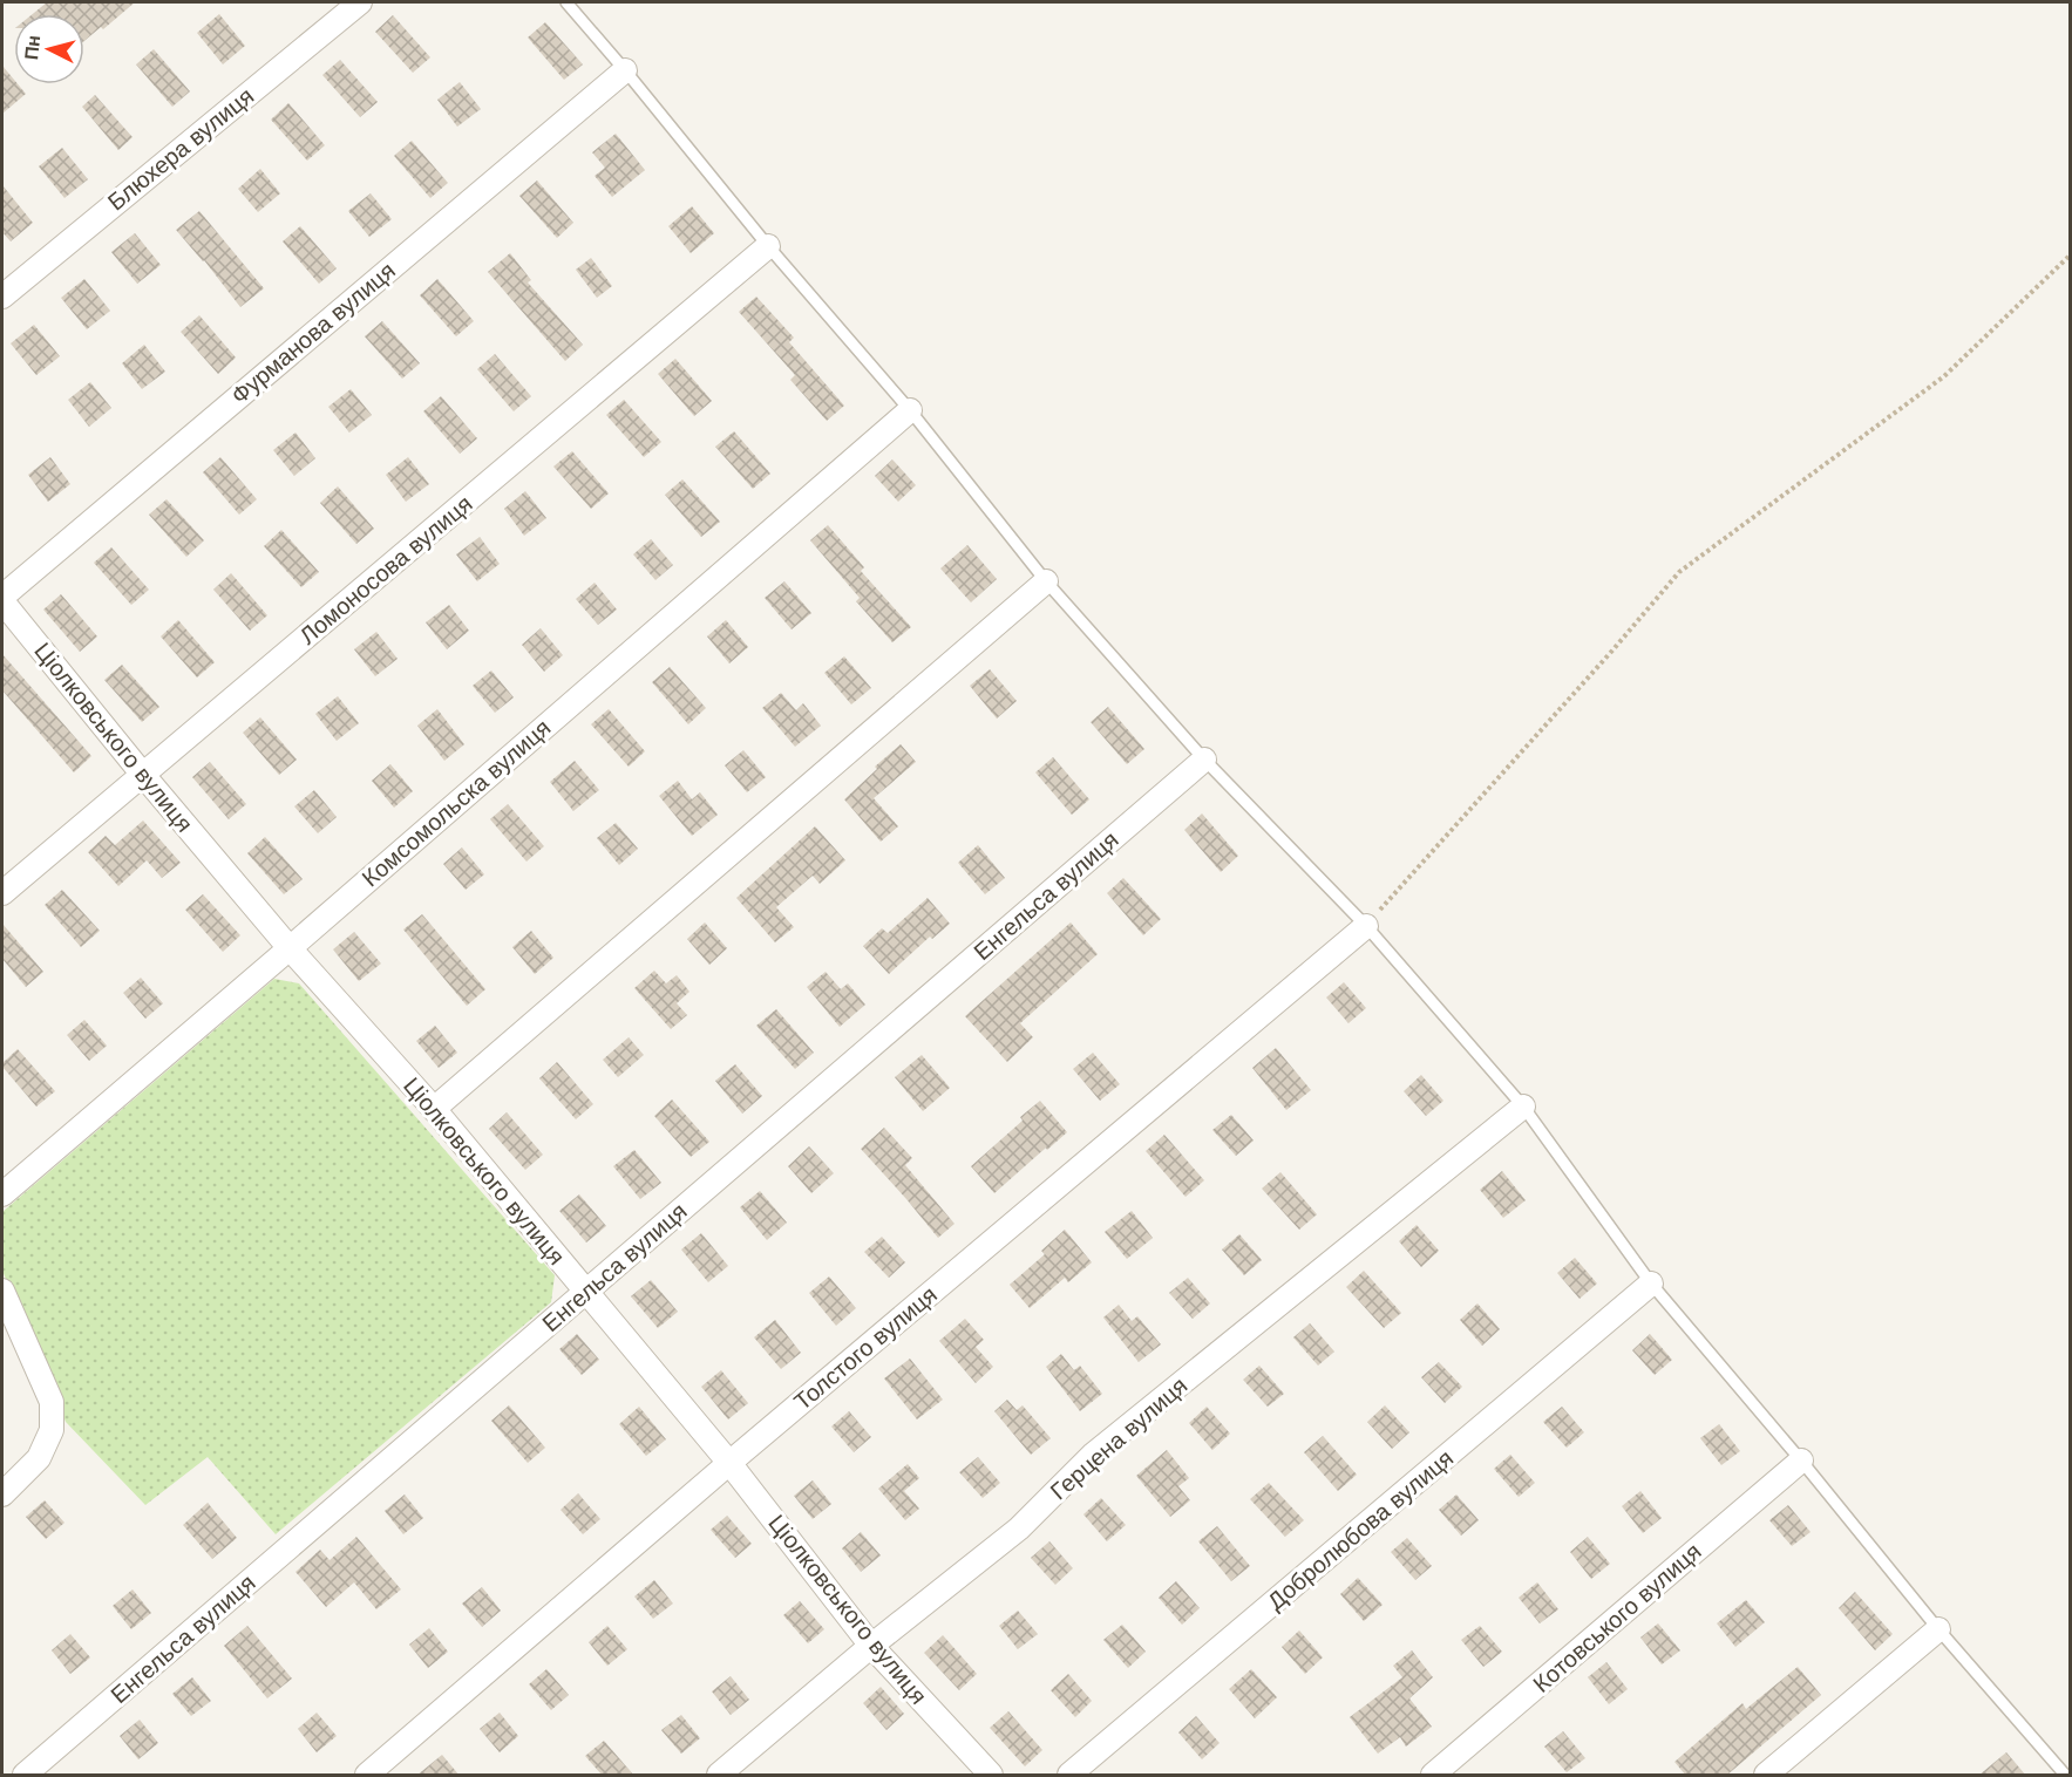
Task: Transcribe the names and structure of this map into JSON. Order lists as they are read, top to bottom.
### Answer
{
  "streets": {
    "street": [
      "Блюхера вулиця",
      "Фурманова вулиця",
      "Ломоносова вулиця",
      "Ціолковського вулиця",
      "Комсомольска вулиця",
      "Енгельса вулиця",
      "Толстого вулиця",
      "Герцена вулиця",
      "Добролюбова вулиця",
      "Котовського вулиця"
    ]
  },
  "crossings": [
    ["Фурманова вулиця", "Ціолковського вулиця"],
    ["Ломоносова вулиця", "Ціолковського вулиця"],
    ["Ціолковського вулиця", "Комсомольска вулиця"],
    ["Ціолковського вулиця", "Енгельса вулиця"],
    ["Ціолковського вулиця", "Толстого вулиця"],
    ["Ціолковського вулиця", "Герцена вулиця"]
  ],
  "north": "left"
}
